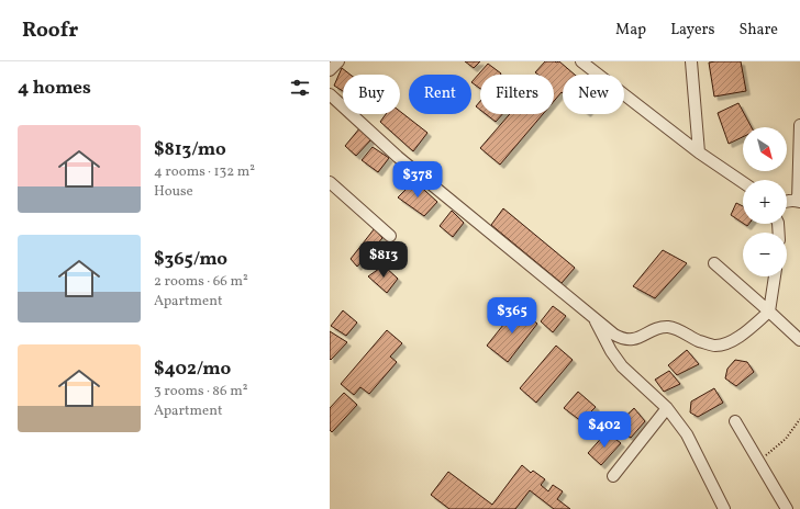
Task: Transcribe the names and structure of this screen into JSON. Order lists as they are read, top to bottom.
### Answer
{
  "north": "bottom right",
  "page": {
    "header": "Roofr",
    "nav": ["Map", "Layers", "Share"],
    "heading": "4 homes",
    "chip": [
      "Buy",
      "Rent",
      "Filters",
      "New"
    ],
    "list": [
      {
        "name": "$813/mo",
        "note": "4 rooms · 132 m² · House"
      },
      {
        "name": "$365/mo",
        "note": "2 rooms · 66 m² · Apartment"
      },
      {
        "name": "$402/mo",
        "note": "3 rooms · 86 m² · Apartment"
      }
    ],
    "map_buttons": ["+", "−"],
    "price": [
      "$378",
      "$813",
      "$365",
      "$402"
    ]
  }
}
